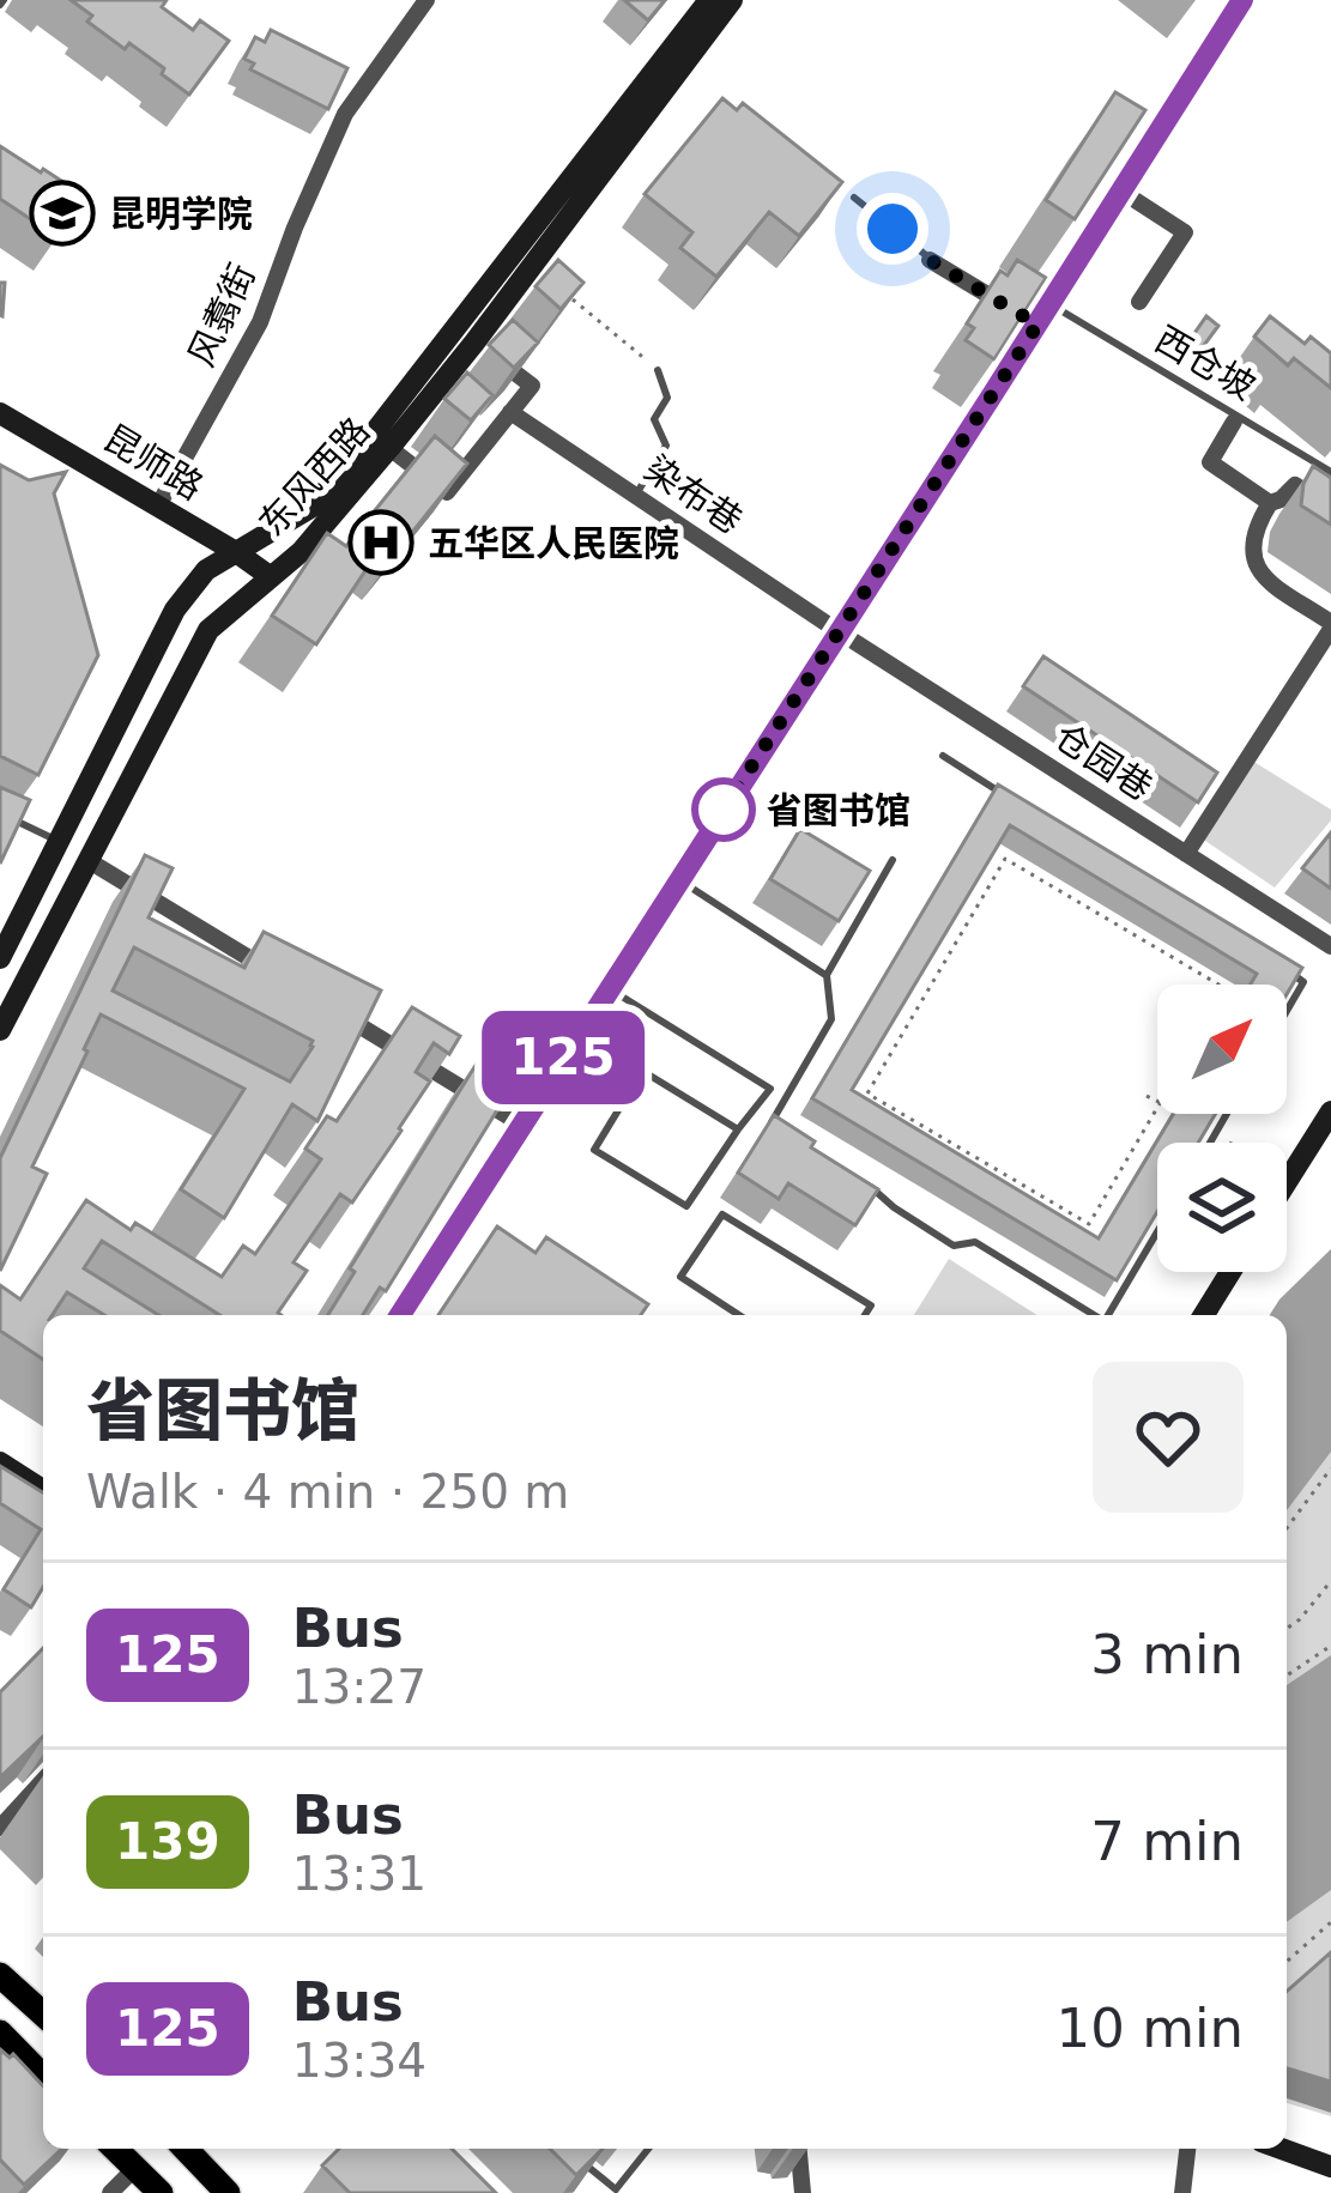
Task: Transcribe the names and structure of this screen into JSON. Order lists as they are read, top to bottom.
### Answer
{
  "streets": {
    "main road": ["昆师路", "东风西路"],
    "street": ["风翥街", "染布巷", "仓园巷"],
    "lane": ["西仓坡"]
  },
  "crossings": [
    ["风翥街", "昆师路"],
    ["昆师路", "东风西路"],
    ["染布巷", "仓园巷"]
  ],
  "places": {
    "school or university": ["昆明学院"],
    "hospital": ["五华区人民医院"],
    "other": ["省图书馆"]
  },
  "lines": ["bus line 125"],
  "north": "top right",
  "page": {
    "on_map": "125",
    "heading": ["省图书馆", "Walk · 4 min · 250 m"],
    "list": [
      {
        "mark": "125",
        "name": "Bus",
        "note": "13:27",
        "value": "3 min"
      },
      {
        "mark": "139",
        "name": "Bus",
        "note": "13:31",
        "value": "7 min"
      },
      {
        "mark": "125",
        "name": "Bus",
        "note": "13:34",
        "value": "10 min"
      }
    ]
  }
}
